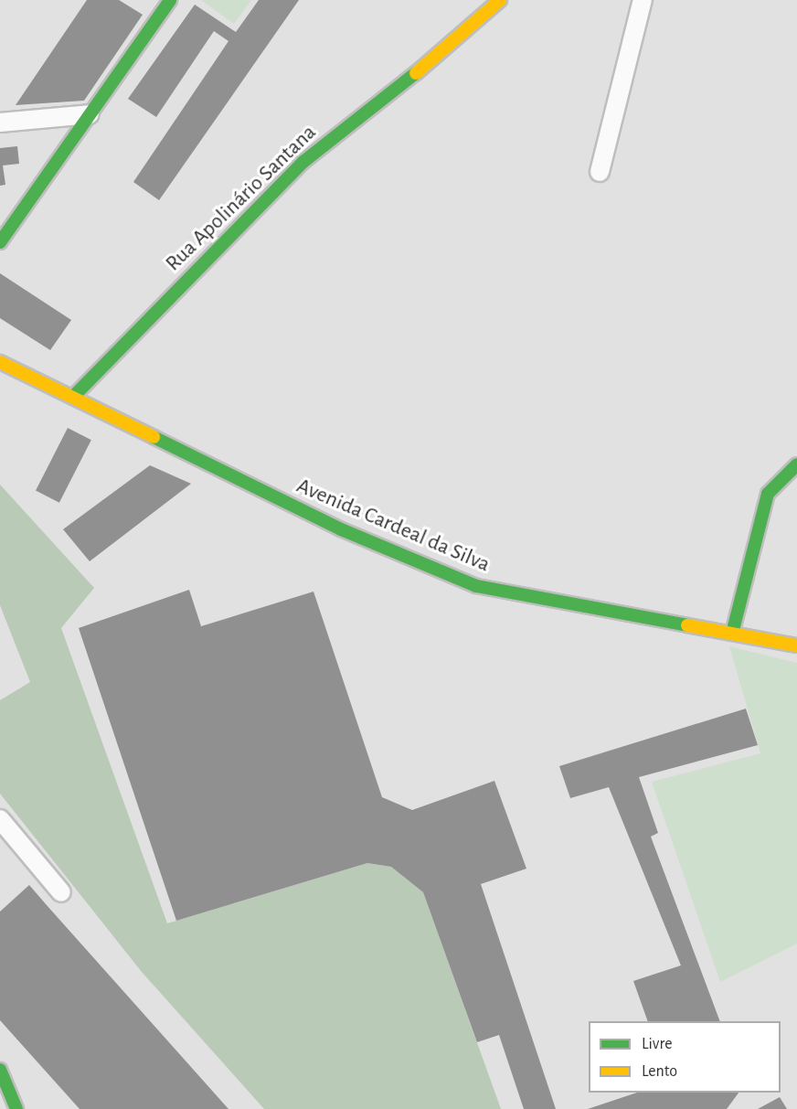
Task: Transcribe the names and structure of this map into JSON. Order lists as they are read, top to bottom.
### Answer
{
  "streets": {
    "street": ["Rua Apolinário Santana", "Avenida Cardeal da Silva"]
  },
  "crossings": [
    ["Rua Apolinário Santana", "Avenida Cardeal da Silva"]
  ],
  "legend": ["Livre", "Lento"]
}
